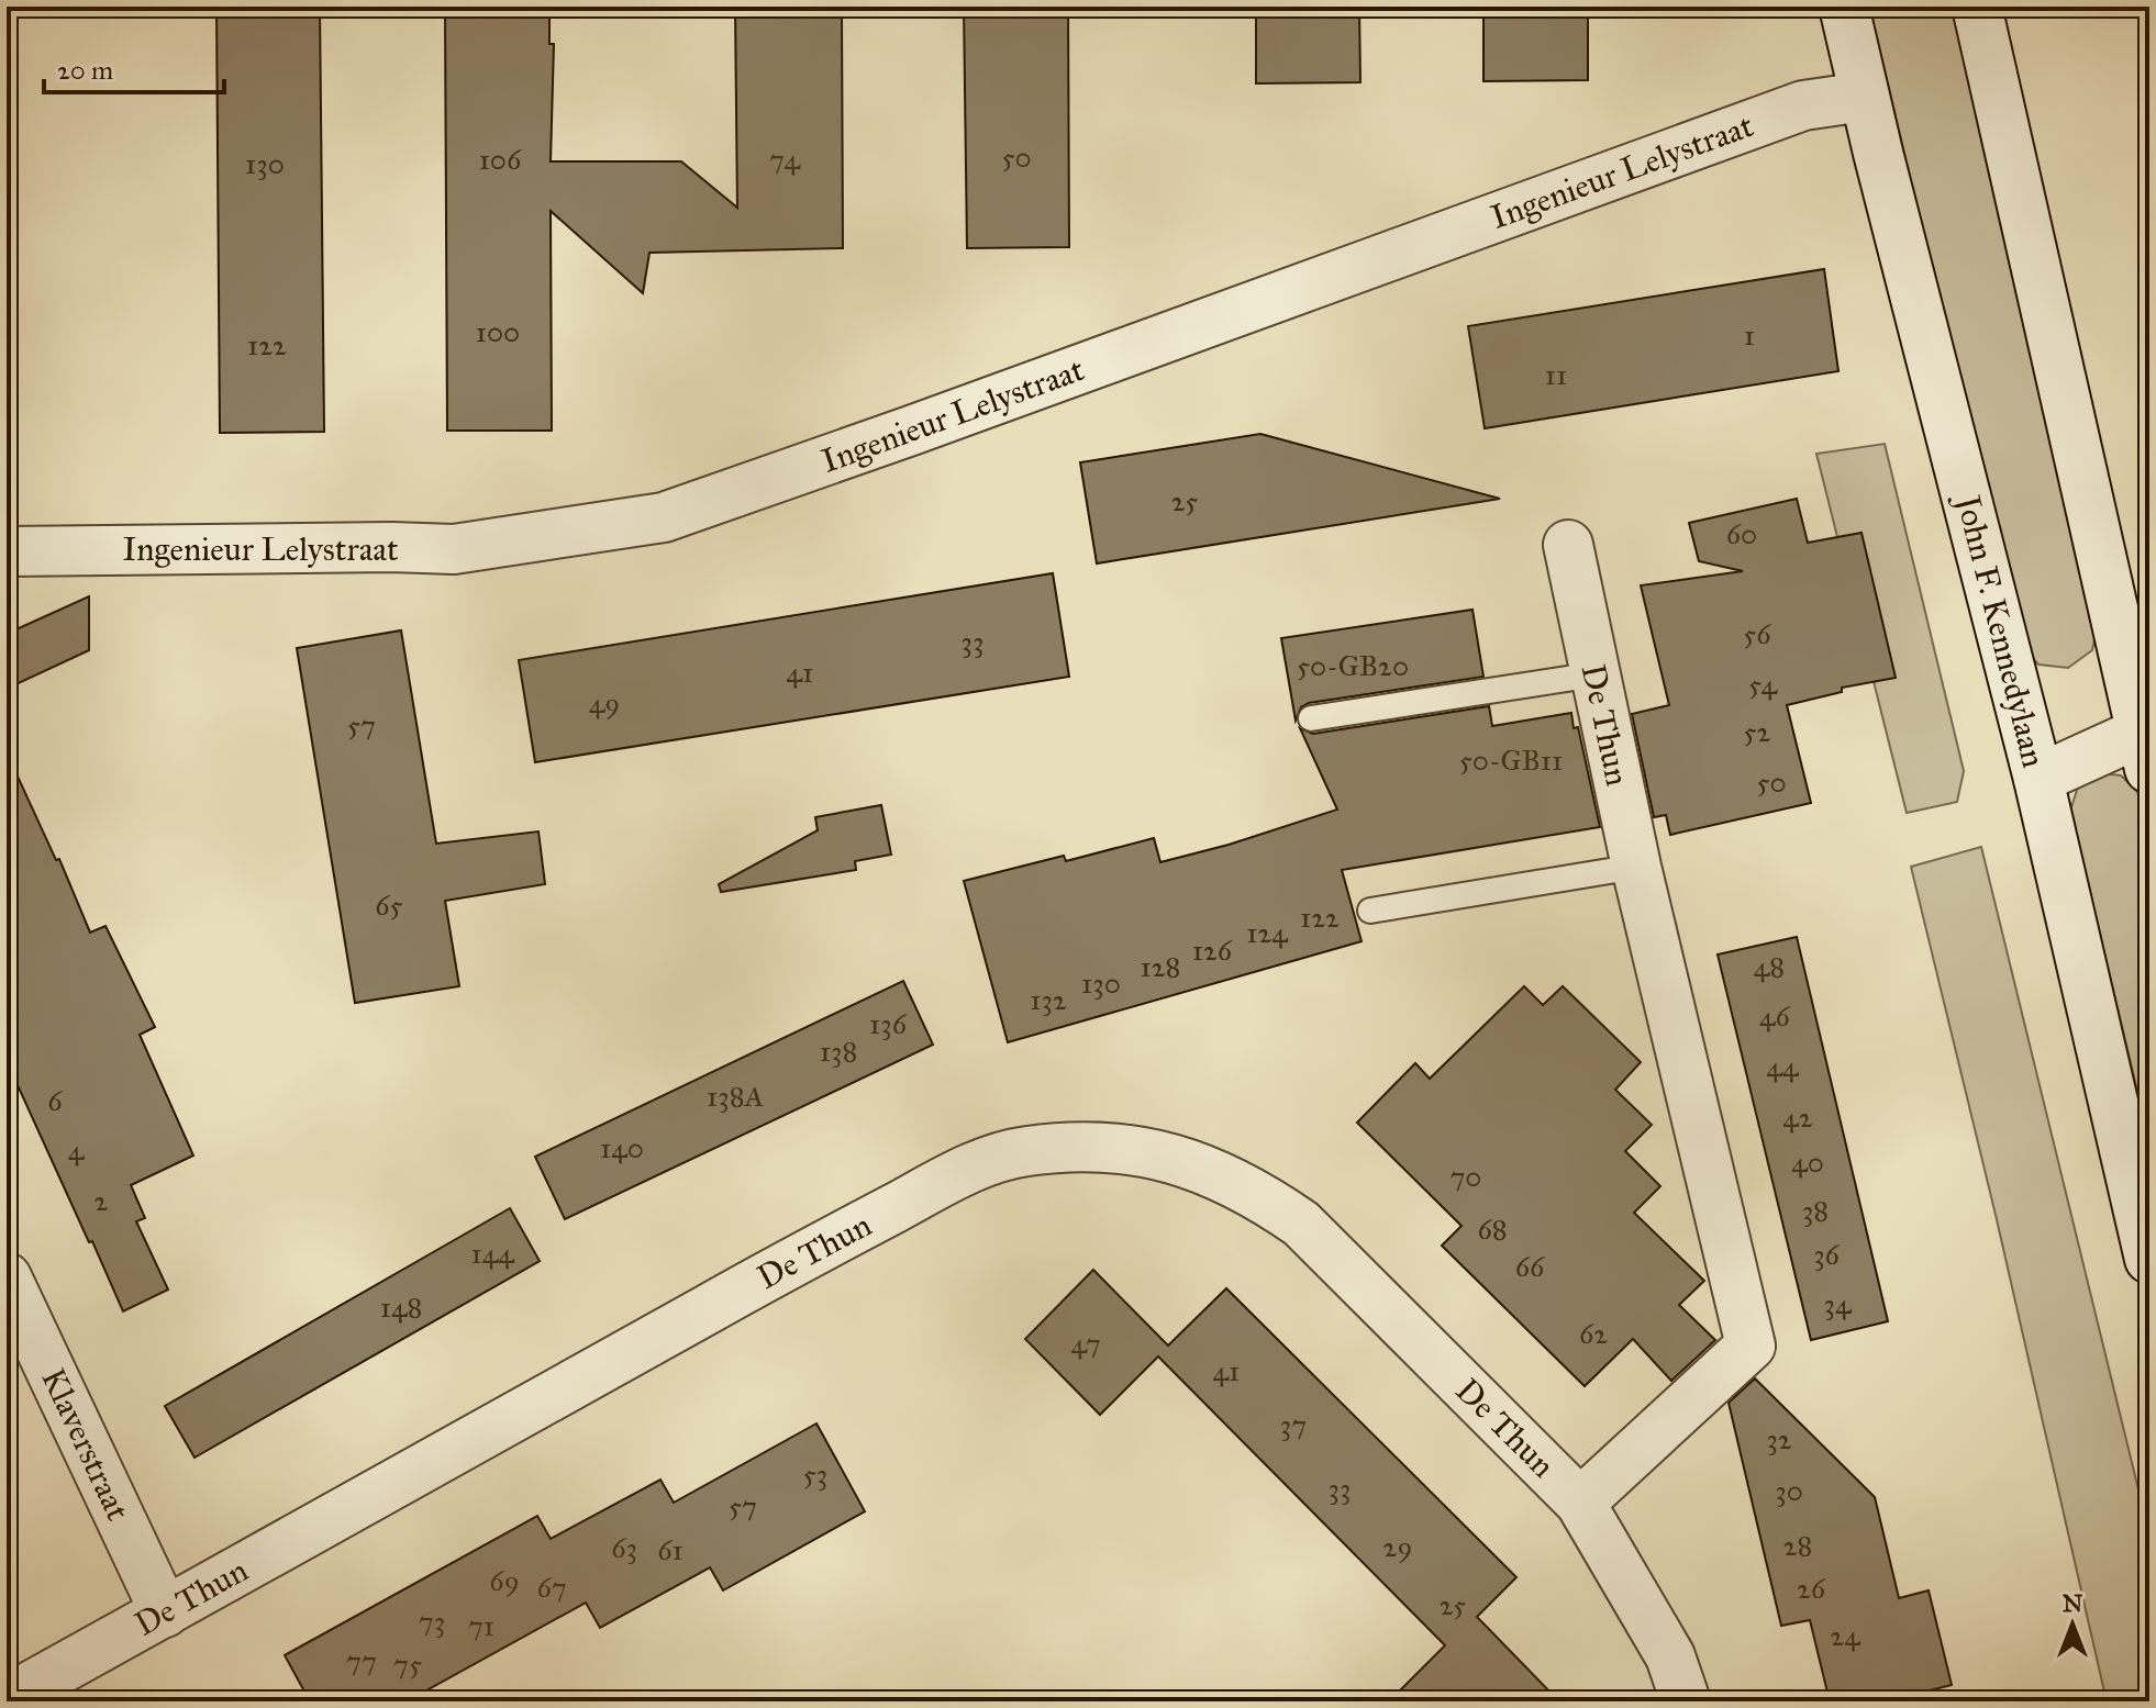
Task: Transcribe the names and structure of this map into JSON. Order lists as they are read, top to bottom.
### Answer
{
  "streets": {
    "street": [
      "Ingenieur Lelystraat",
      "John F. Kennedylaan",
      "De Thun",
      "Klaverstraat"
    ]
  },
  "crossings": [
    ["Ingenieur Lelystraat", "John F. Kennedylaan"],
    ["De Thun", "Klaverstraat"]
  ],
  "house_numbers": [
    "50",
    "106",
    "74",
    "130",
    "100",
    "1",
    "122",
    "11",
    "25",
    "60",
    "56",
    "33",
    "50-GB20",
    "41",
    "54",
    "49",
    "57",
    "52",
    "50-GB11",
    "50",
    "65",
    "122",
    "124",
    "126",
    "128",
    "48",
    "130",
    "132",
    "46",
    "136",
    "138",
    "44",
    "138A",
    "6",
    "42",
    "140",
    "4",
    "40",
    "70",
    "2",
    "38",
    "68",
    "144",
    "36",
    "66",
    "34",
    "148",
    "62",
    "47",
    "41",
    "37",
    "32",
    "53",
    "33",
    "30",
    "57",
    "28",
    "29",
    "63",
    "61",
    "69",
    "67",
    "26",
    "25",
    "73",
    "71",
    "24",
    "77",
    "75"
  ],
  "scale_bar": "20 m",
  "north": "top"
}
